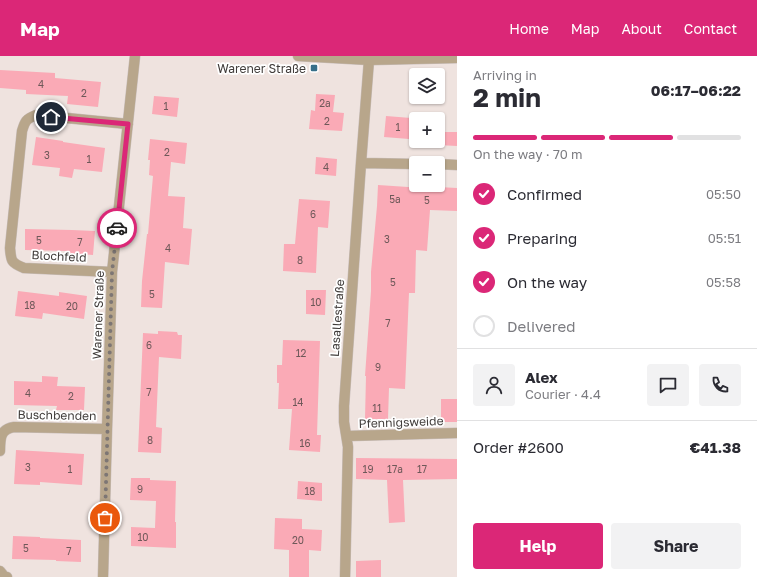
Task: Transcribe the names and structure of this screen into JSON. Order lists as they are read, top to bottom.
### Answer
{
  "streets": {
    "street": [
      "Blochfeld",
      "Warener Straße",
      "Lasallestraße",
      "Buschbenden",
      "Pfennigsweide"
    ]
  },
  "crossings": [
    ["Blochfeld", "Warener Straße"],
    ["Warener Straße", "Buschbenden"],
    ["Lasallestraße", "Pfennigsweide"]
  ],
  "places": {
    "transit": ["Warener Straße"]
  },
  "house_numbers": [
    "4",
    "2",
    "2a",
    "1",
    "2",
    "1",
    "2",
    "3",
    "1",
    "4",
    "5a",
    "5",
    "6",
    "3",
    "5",
    "7",
    "4",
    "8",
    "5",
    "5",
    "10",
    "18",
    "20",
    "7",
    "6",
    "12",
    "9",
    "7",
    "4",
    "2",
    "14",
    "11",
    "8",
    "16",
    "3",
    "1",
    "19",
    "17a",
    "17",
    "9",
    "18",
    "10",
    "20",
    "5",
    "7"
  ],
  "page": {
    "header": "Map",
    "nav": [
      "Home",
      "Map",
      "About",
      "Contact"
    ],
    "heading": ["2 min", "Arriving in", "06:17–06:22"],
    "panel": [
      "Alex",
      "Courier · 4.4",
      "Order #2600",
      "€41.38"
    ],
    "map_buttons": ["+", "−"],
    "bar": "On the way · 70 m",
    "list": [
      ["Confirmed", "05:50"],
      ["Preparing", "05:51"],
      ["On the way", "05:58"],
      "Delivered"
    ],
    "buttons": ["Help", "Share"]
  }
}
